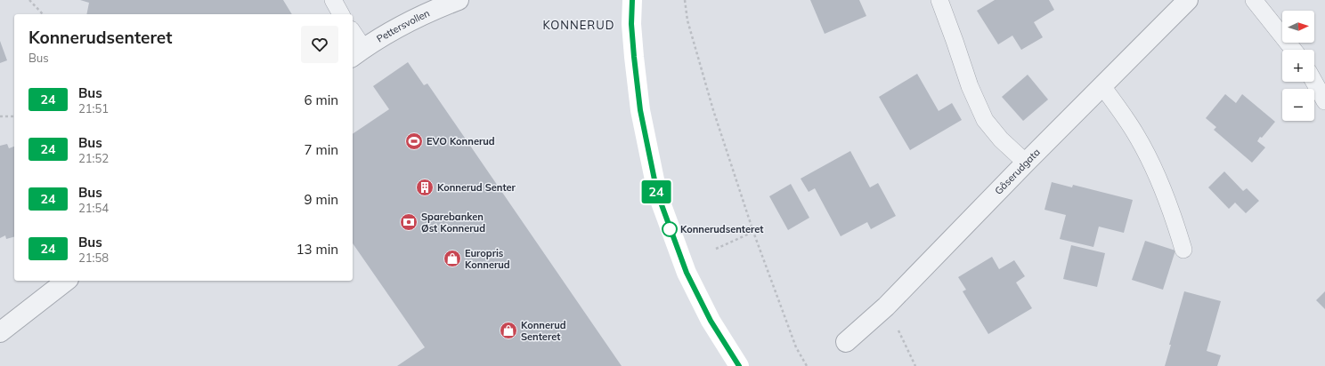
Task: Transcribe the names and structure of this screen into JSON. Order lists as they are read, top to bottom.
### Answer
{
  "streets": {
    "street": ["Pettersvollen", "Gåserudgata"]
  },
  "districts": ["KONNERUD"],
  "places": {
    "sports": ["EVO Konnerud"],
    "building": ["Konnerud Senter"],
    "bank": ["Sparebanken Øst Konnerud"],
    "other": ["Konnerudsenteret"],
    "shop": ["Europris Konnerud", "Konnerud Senteret"]
  },
  "lines": ["bus line 24"],
  "north": "right",
  "page": {
    "on_map": "24",
    "map_buttons": ["+", "−"],
    "heading": ["Konnerudsenteret", "Bus"],
    "list": [
      {
        "mark": "24",
        "name": "Bus",
        "note": "21:51",
        "value": "6 min"
      },
      {
        "mark": "24",
        "name": "Bus",
        "note": "21:52",
        "value": "7 min"
      },
      {
        "mark": "24",
        "name": "Bus",
        "note": "21:54",
        "value": "9 min"
      },
      {
        "mark": "24",
        "name": "Bus",
        "note": "21:58",
        "value": "13 min"
      }
    ]
  }
}
